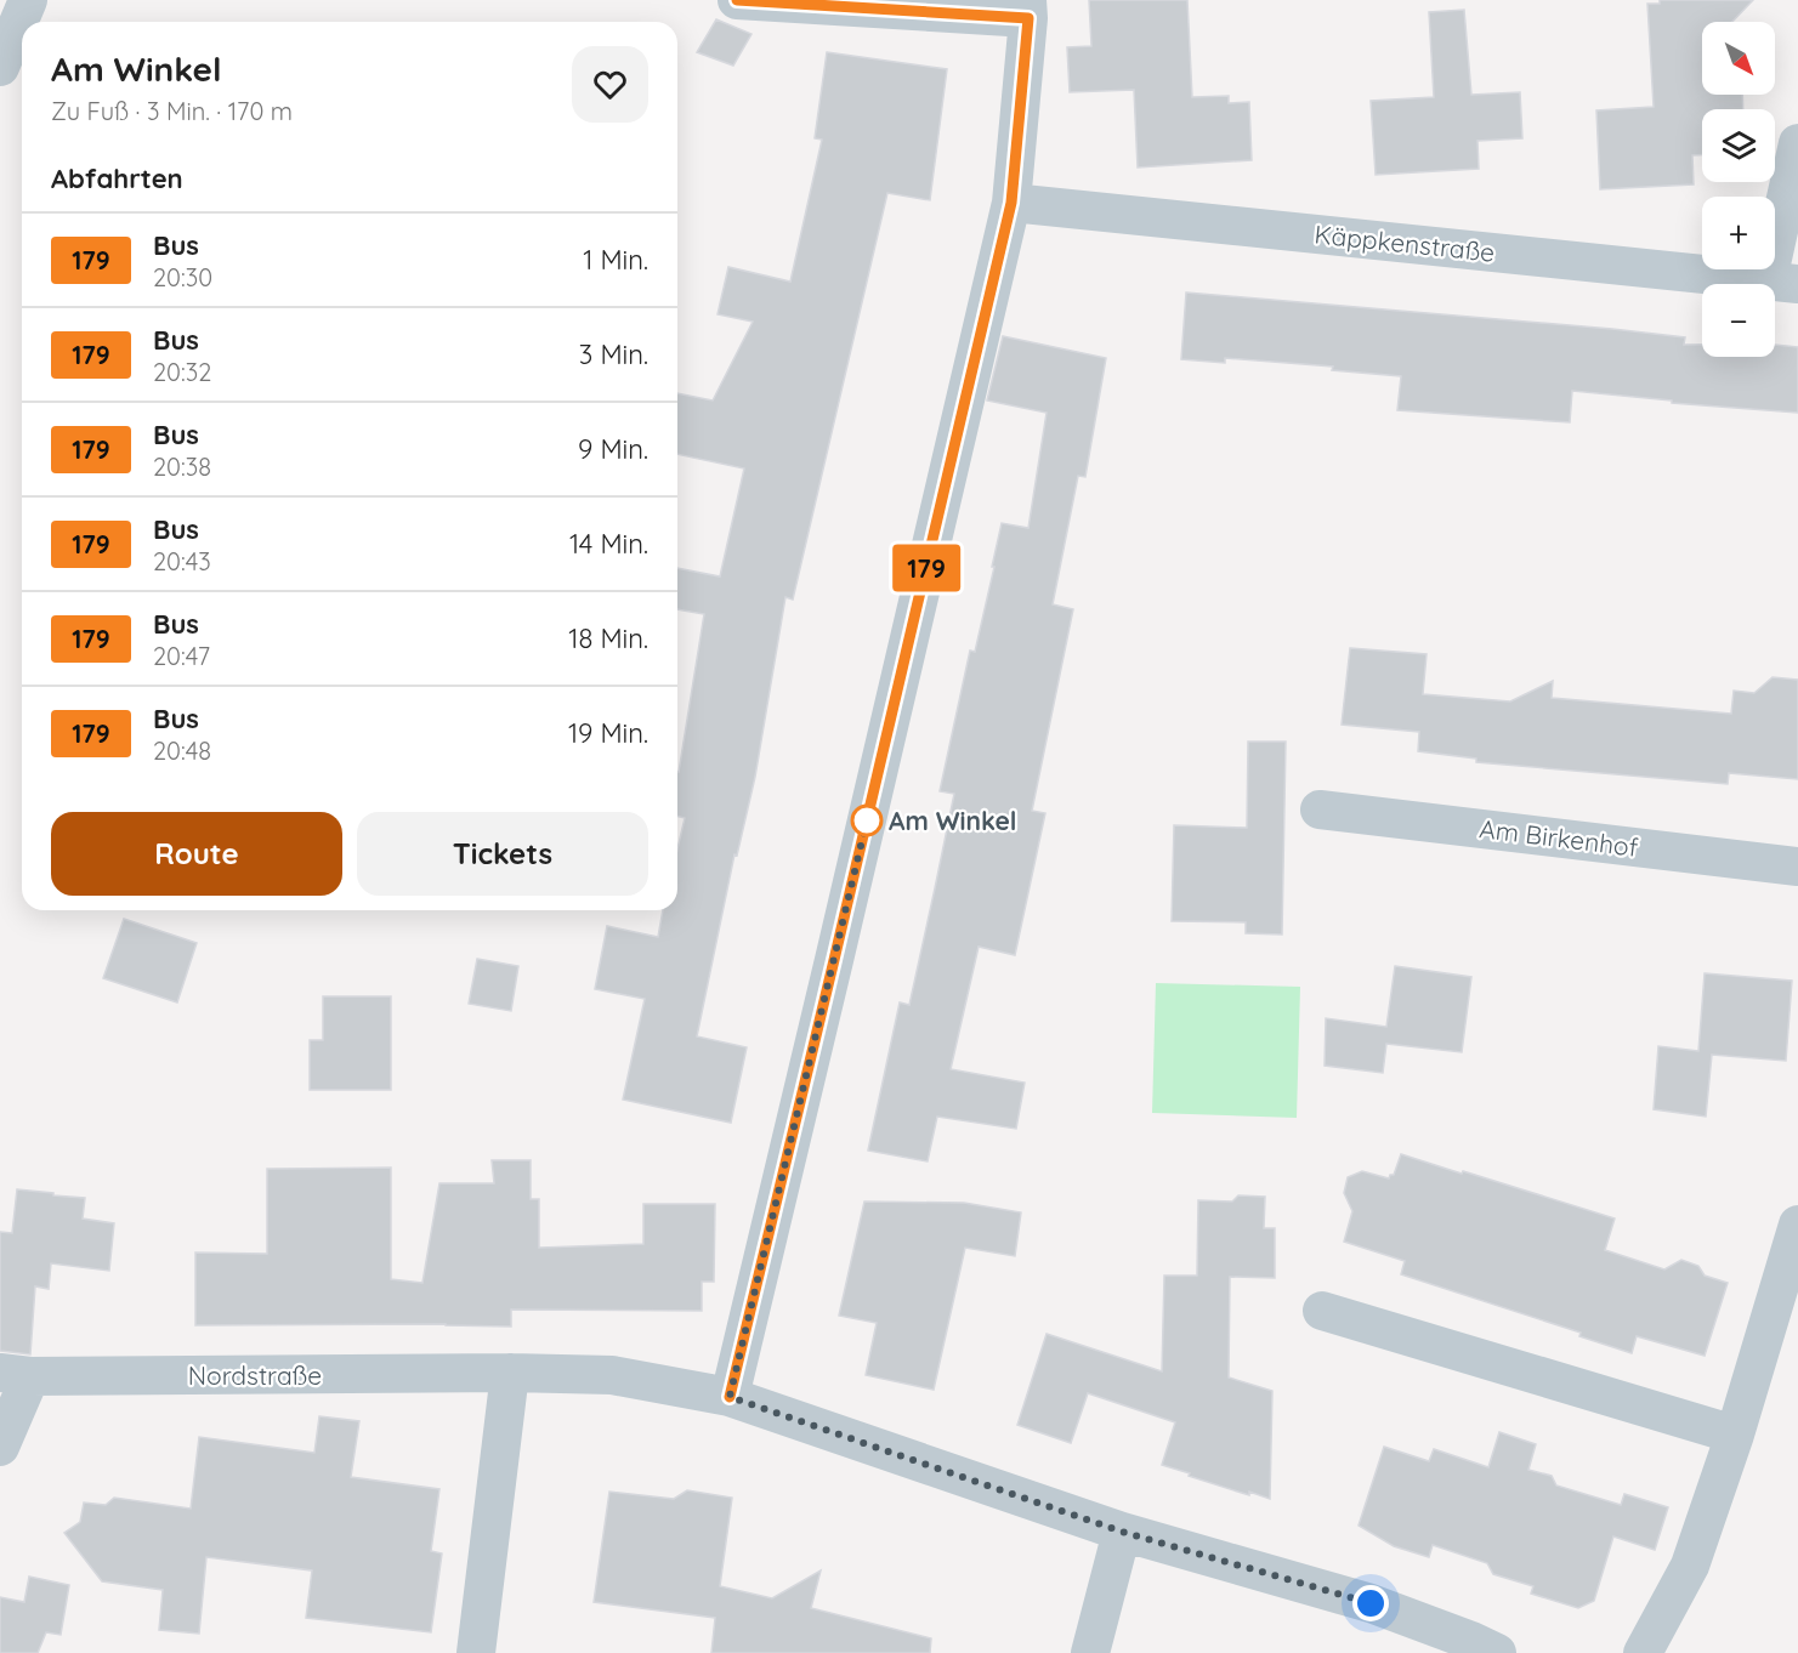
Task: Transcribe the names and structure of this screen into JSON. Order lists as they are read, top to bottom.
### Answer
{
  "streets": {
    "street": ["Käppkenstraße", "Am Birkenhof", "Nordstraße"]
  },
  "places": ["Am Winkel"],
  "lines": ["bus line 179"],
  "north": "bottom right",
  "page": {
    "on_map": "179",
    "map_buttons": ["+", "−"],
    "heading": [
      ["Am Winkel", "Zu Fuß · 3 Min. · 170 m"],
      "Abfahrten"
    ],
    "list": [
      {
        "mark": "179",
        "name": "Bus",
        "note": "20:30",
        "value": "1 Min."
      },
      {
        "mark": "179",
        "name": "Bus",
        "note": "20:32",
        "value": "3 Min."
      },
      {
        "mark": "179",
        "name": "Bus",
        "note": "20:38",
        "value": "9 Min."
      },
      {
        "mark": "179",
        "name": "Bus",
        "note": "20:43",
        "value": "14 Min."
      },
      {
        "mark": "179",
        "name": "Bus",
        "note": "20:47",
        "value": "18 Min."
      },
      {
        "mark": "179",
        "name": "Bus",
        "note": "20:48",
        "value": "19 Min."
      }
    ],
    "buttons": ["Route", "Tickets"]
  }
}
